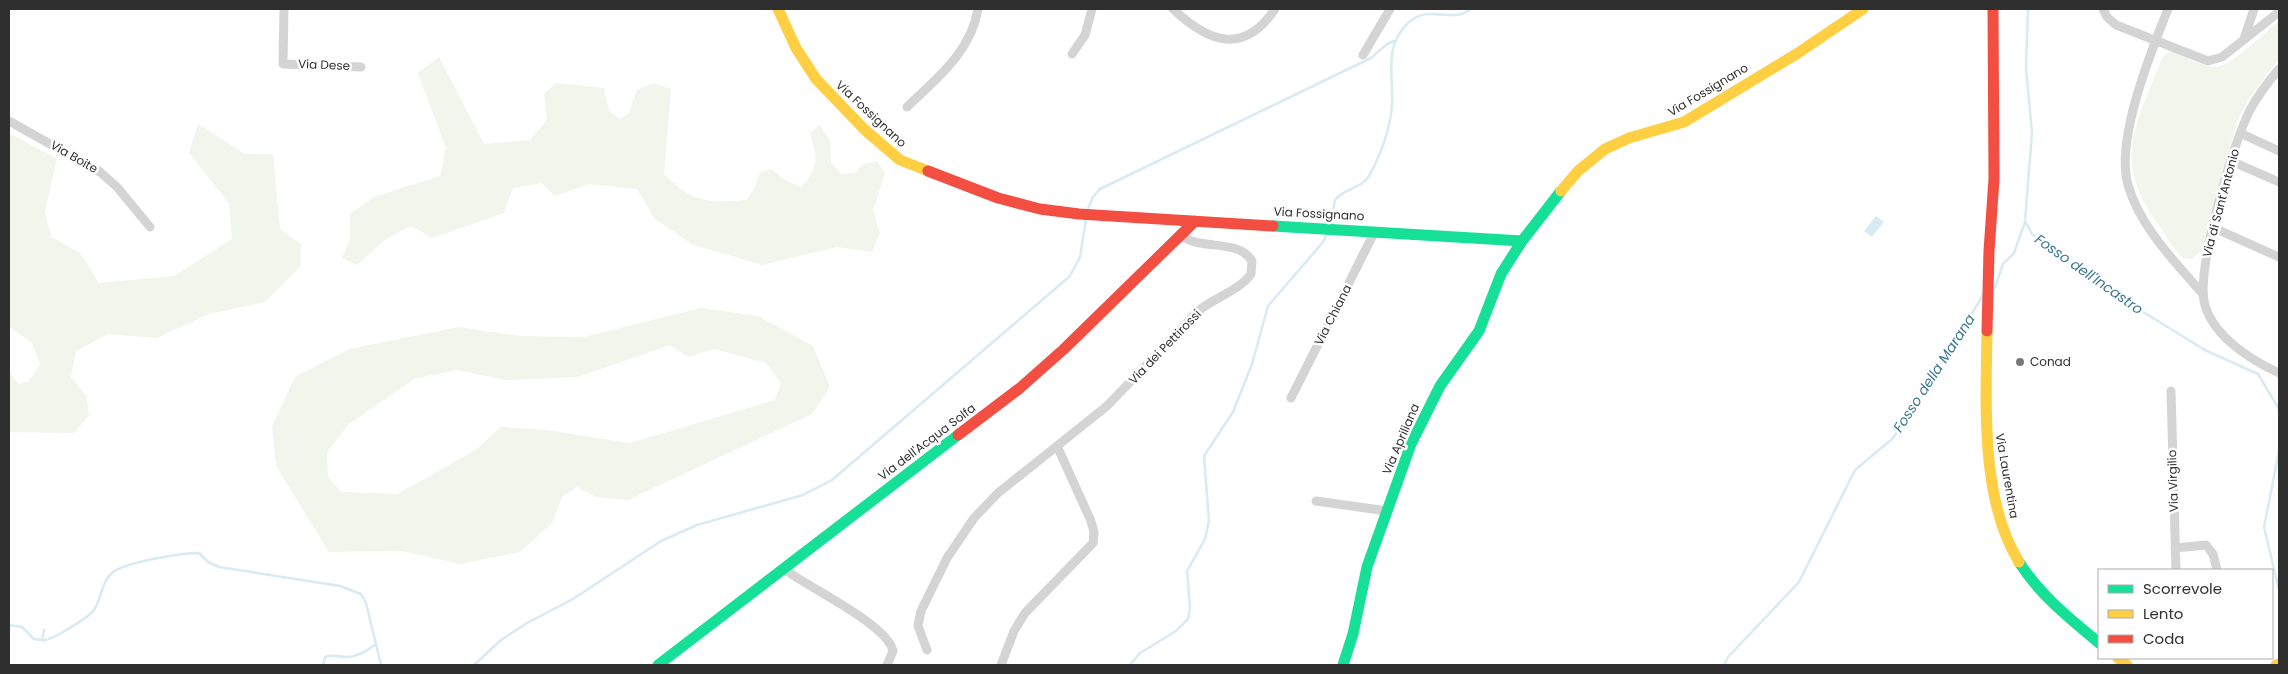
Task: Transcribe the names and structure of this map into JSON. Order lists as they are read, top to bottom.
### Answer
{
  "streets": {
    "street": [
      "Via Dese",
      "Via Fossignano",
      "Via Boite",
      "Via di Sant'Antonio",
      "Via Chiana",
      "Via dei Pettirossi",
      "Via Apriliana",
      "Via dell'Acqua Solfa",
      "Via Laurentina",
      "Via Virgilio"
    ]
  },
  "crossings": [
    ["Via Fossignano", "Via Chiana"],
    ["Via Fossignano", "Via Apriliana"],
    ["Via Fossignano", "Via dell'Acqua Solfa"],
    ["Via dei Pettirossi", "Via dell'Acqua Solfa"]
  ],
  "water": ["Fosso dell'Incastro", "Fosso della Marana"],
  "places": ["Conad"],
  "legend": ["Scorrevole", "Lento", "Coda"]
}
